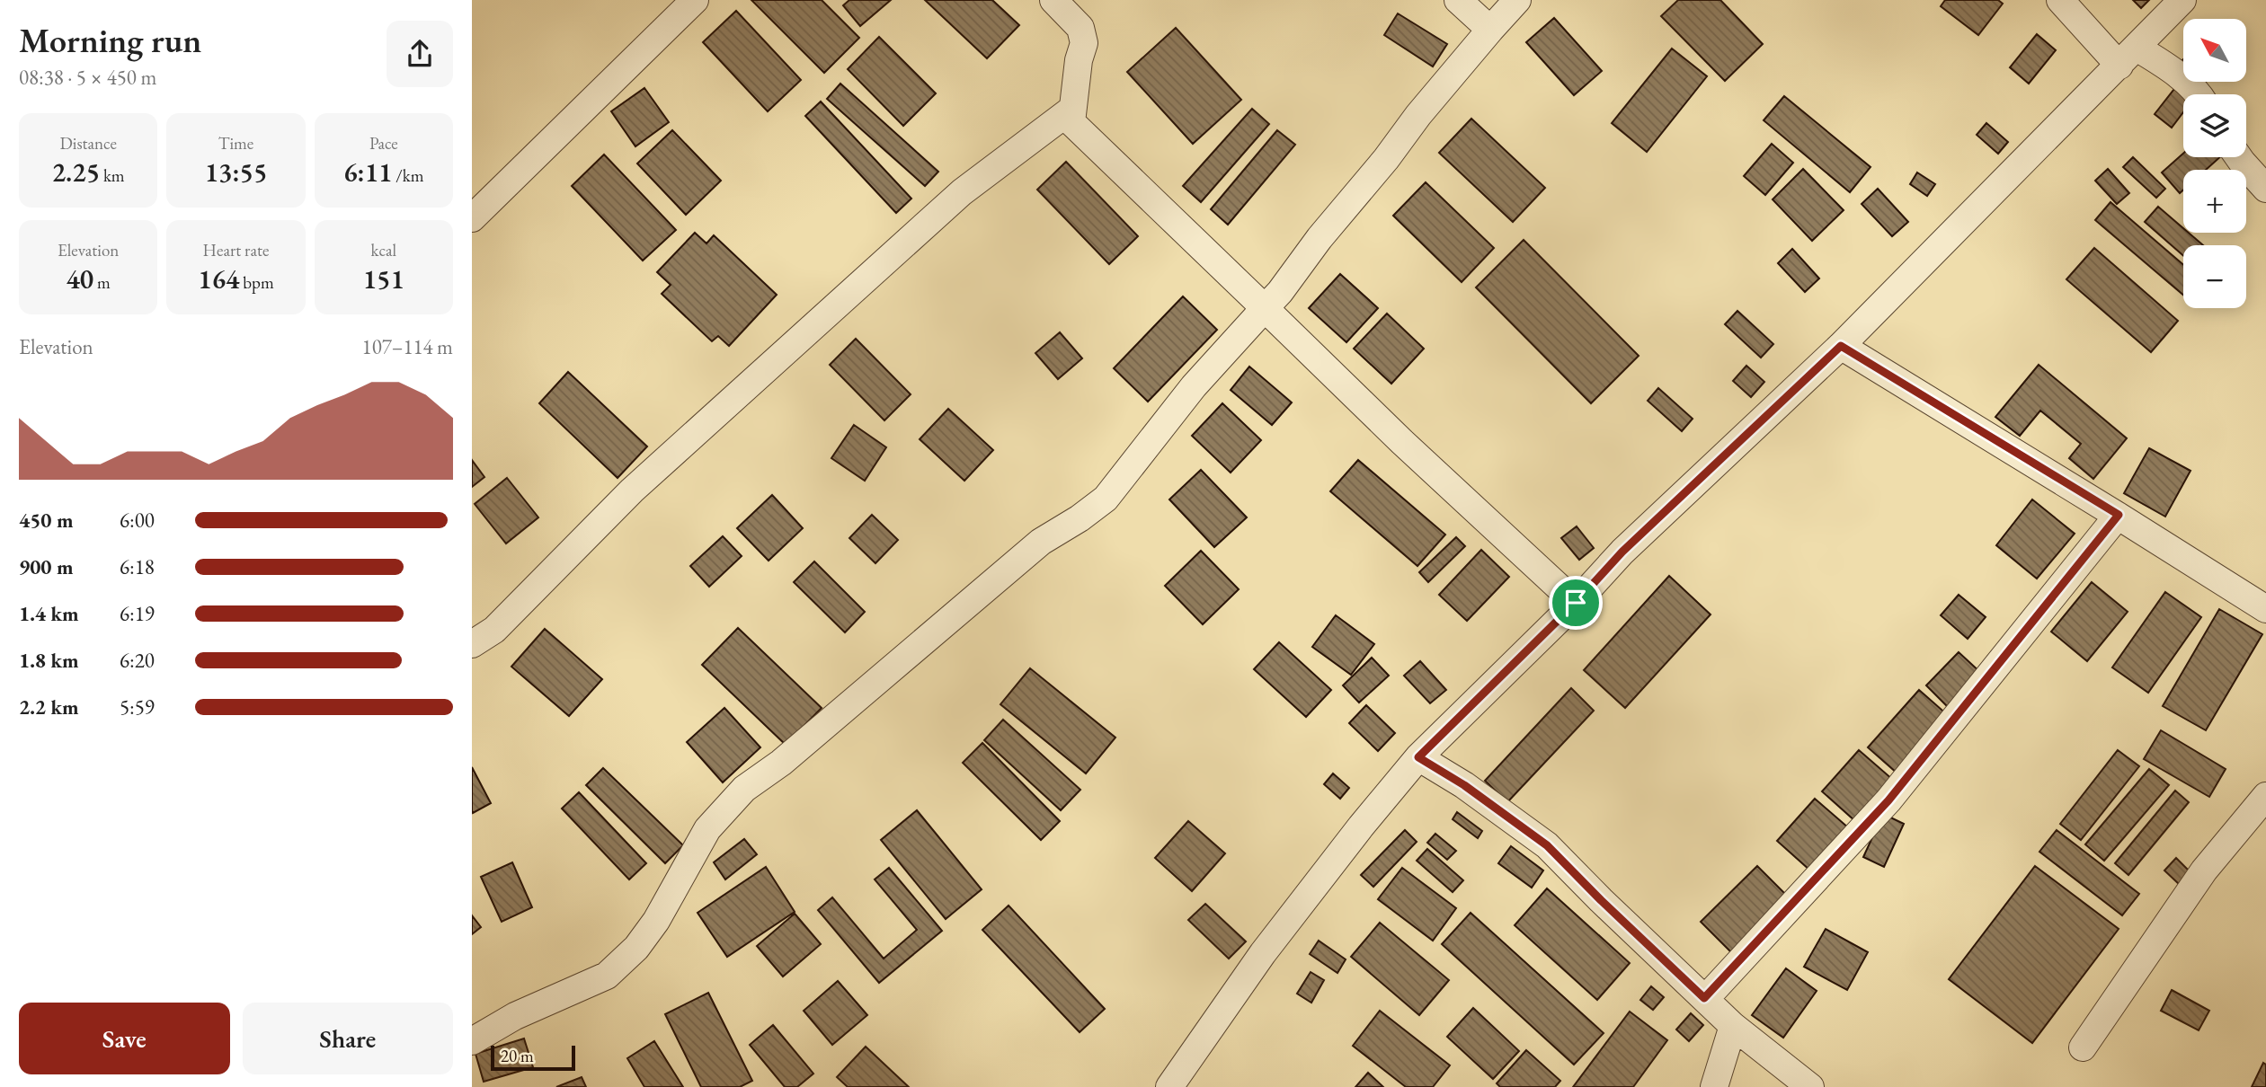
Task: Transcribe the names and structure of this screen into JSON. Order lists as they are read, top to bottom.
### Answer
{
  "scale_bar": "20 m",
  "north": "top left",
  "page": {
    "heading": ["Morning run", "08:38 · 5 × 450 m"],
    "map_buttons": ["+", "−"],
    "stats": [
      ["Distance", "2.25 km"],
      ["Time", "13:55"],
      ["Pace", "6:11 /km"],
      ["Elevation", "40 m"],
      ["Heart rate", "164 bpm"],
      ["kcal", "151"]
    ],
    "chart": ["Elevation", "107–114 m"],
    "list": [
      {
        "name": "450 m",
        "note": "6:00"
      },
      {
        "name": "900 m",
        "note": "6:18"
      },
      {
        "name": "1.4 km",
        "note": "6:19"
      },
      {
        "name": "1.8 km",
        "note": "6:20"
      },
      {
        "name": "2.2 km",
        "note": "5:59"
      }
    ],
    "buttons": ["Save", "Share"],
    "scale": "20 m"
  }
}
